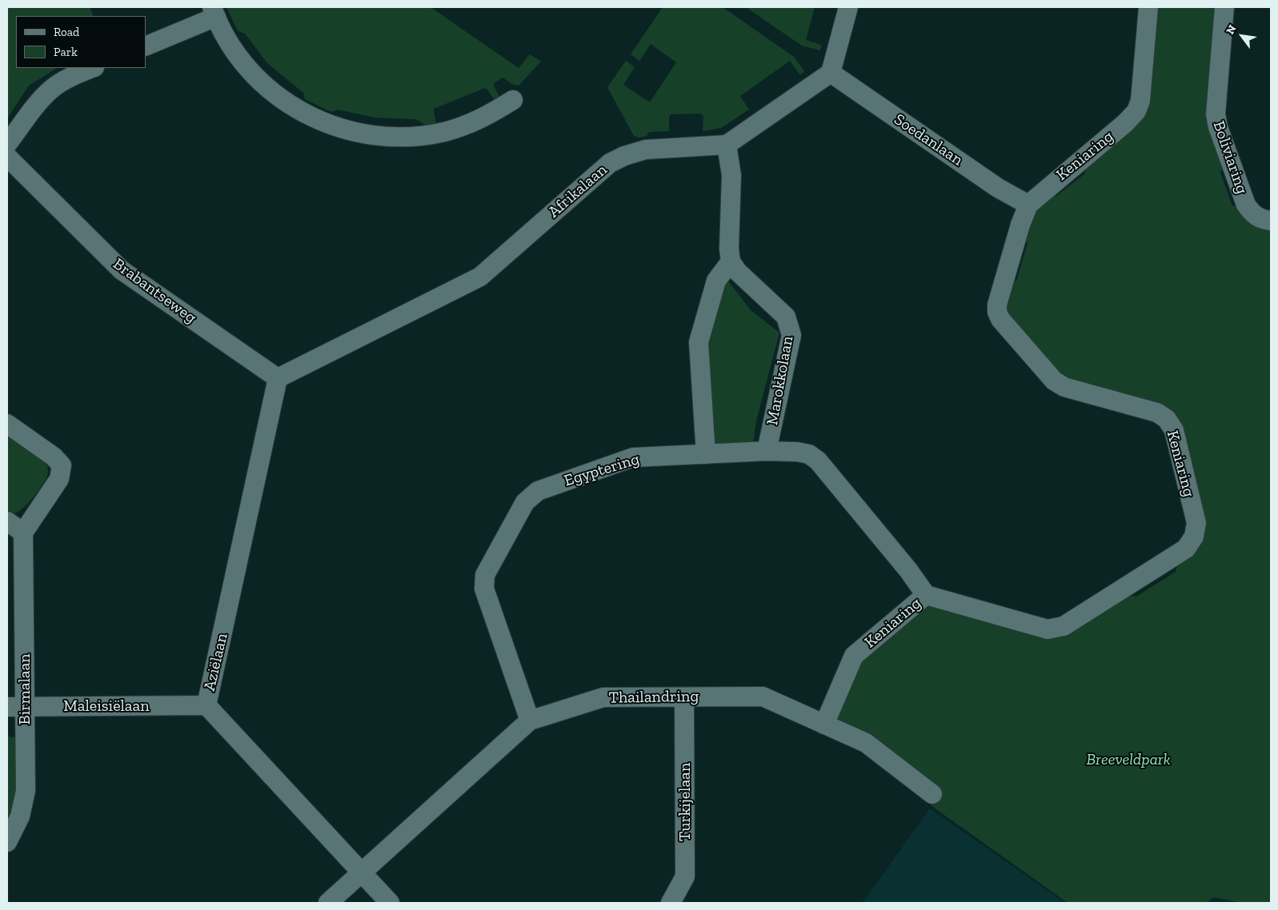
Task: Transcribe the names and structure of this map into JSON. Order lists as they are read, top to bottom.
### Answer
{
  "streets": {
    "street": [
      "Soedanlaan",
      "Keniaring",
      "Boliviaring",
      "Afrikalaan",
      "Brabantseweg",
      "Marokkolaan",
      "Egyptering",
      "Aziëlaan",
      "Birmalaan",
      "Thailandring",
      "Maleisiëlaan",
      "Turkijelaan"
    ]
  },
  "crossings": [
    ["Soedanlaan", "Keniaring"],
    ["Keniaring", "Egyptering"],
    ["Keniaring", "Thailandring"],
    ["Afrikalaan", "Brabantseweg"],
    ["Afrikalaan", "Aziëlaan"],
    ["Brabantseweg", "Aziëlaan"],
    ["Marokkolaan", "Egyptering"],
    ["Egyptering", "Thailandring"],
    ["Aziëlaan", "Thailandring"],
    ["Aziëlaan", "Maleisiëlaan"],
    ["Birmalaan", "Maleisiëlaan"],
    ["Thailandring", "Turkijelaan"]
  ],
  "parks": ["Breeveldpark"],
  "legend": ["Road", "Park"],
  "north": "top left"
}
